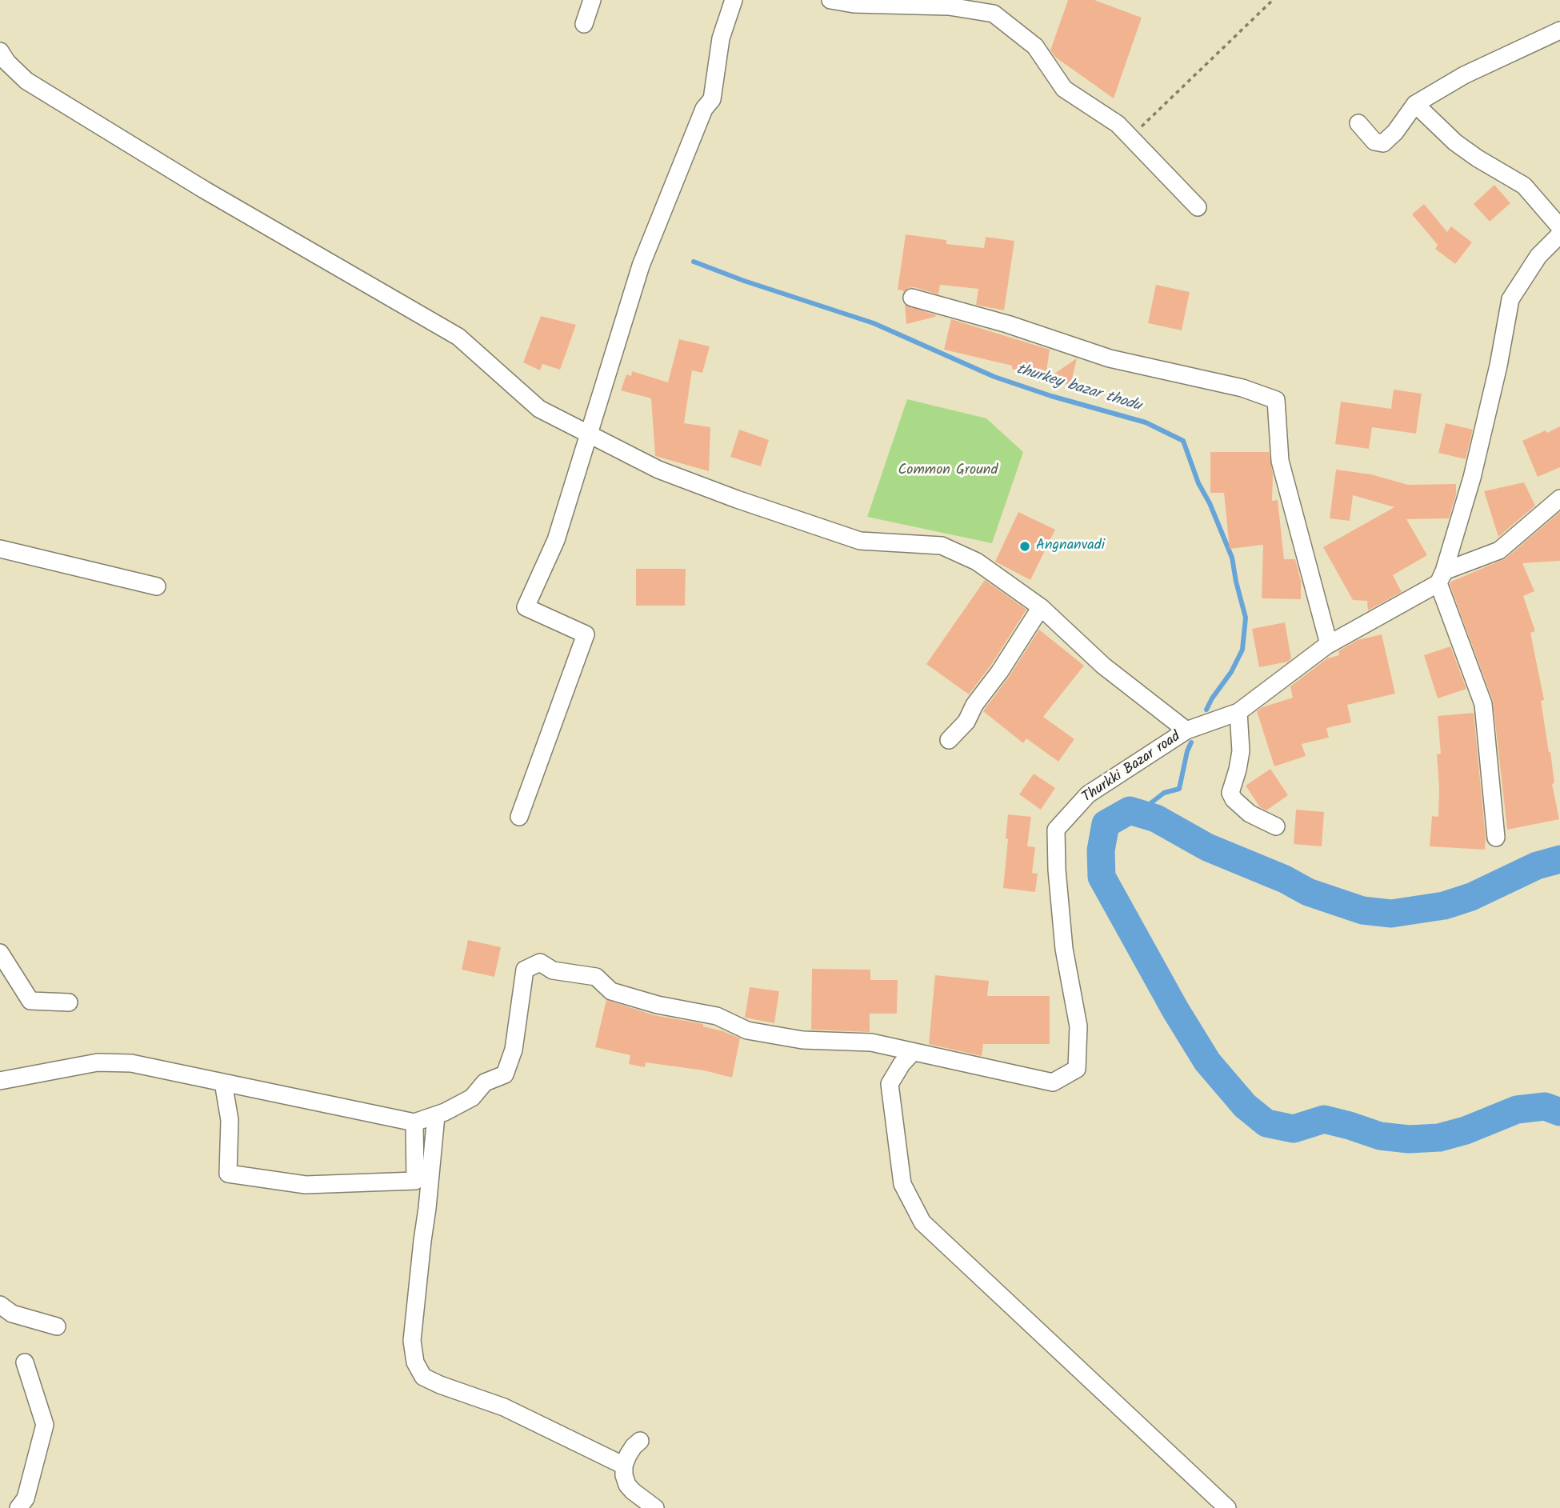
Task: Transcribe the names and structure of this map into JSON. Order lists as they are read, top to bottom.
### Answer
{
  "streets": {
    "street": ["Thurkki Bazar road"]
  },
  "water": ["thurkey bazar thodu"],
  "parks": ["Common Ground"],
  "places": ["Angnanvadi"]
}
